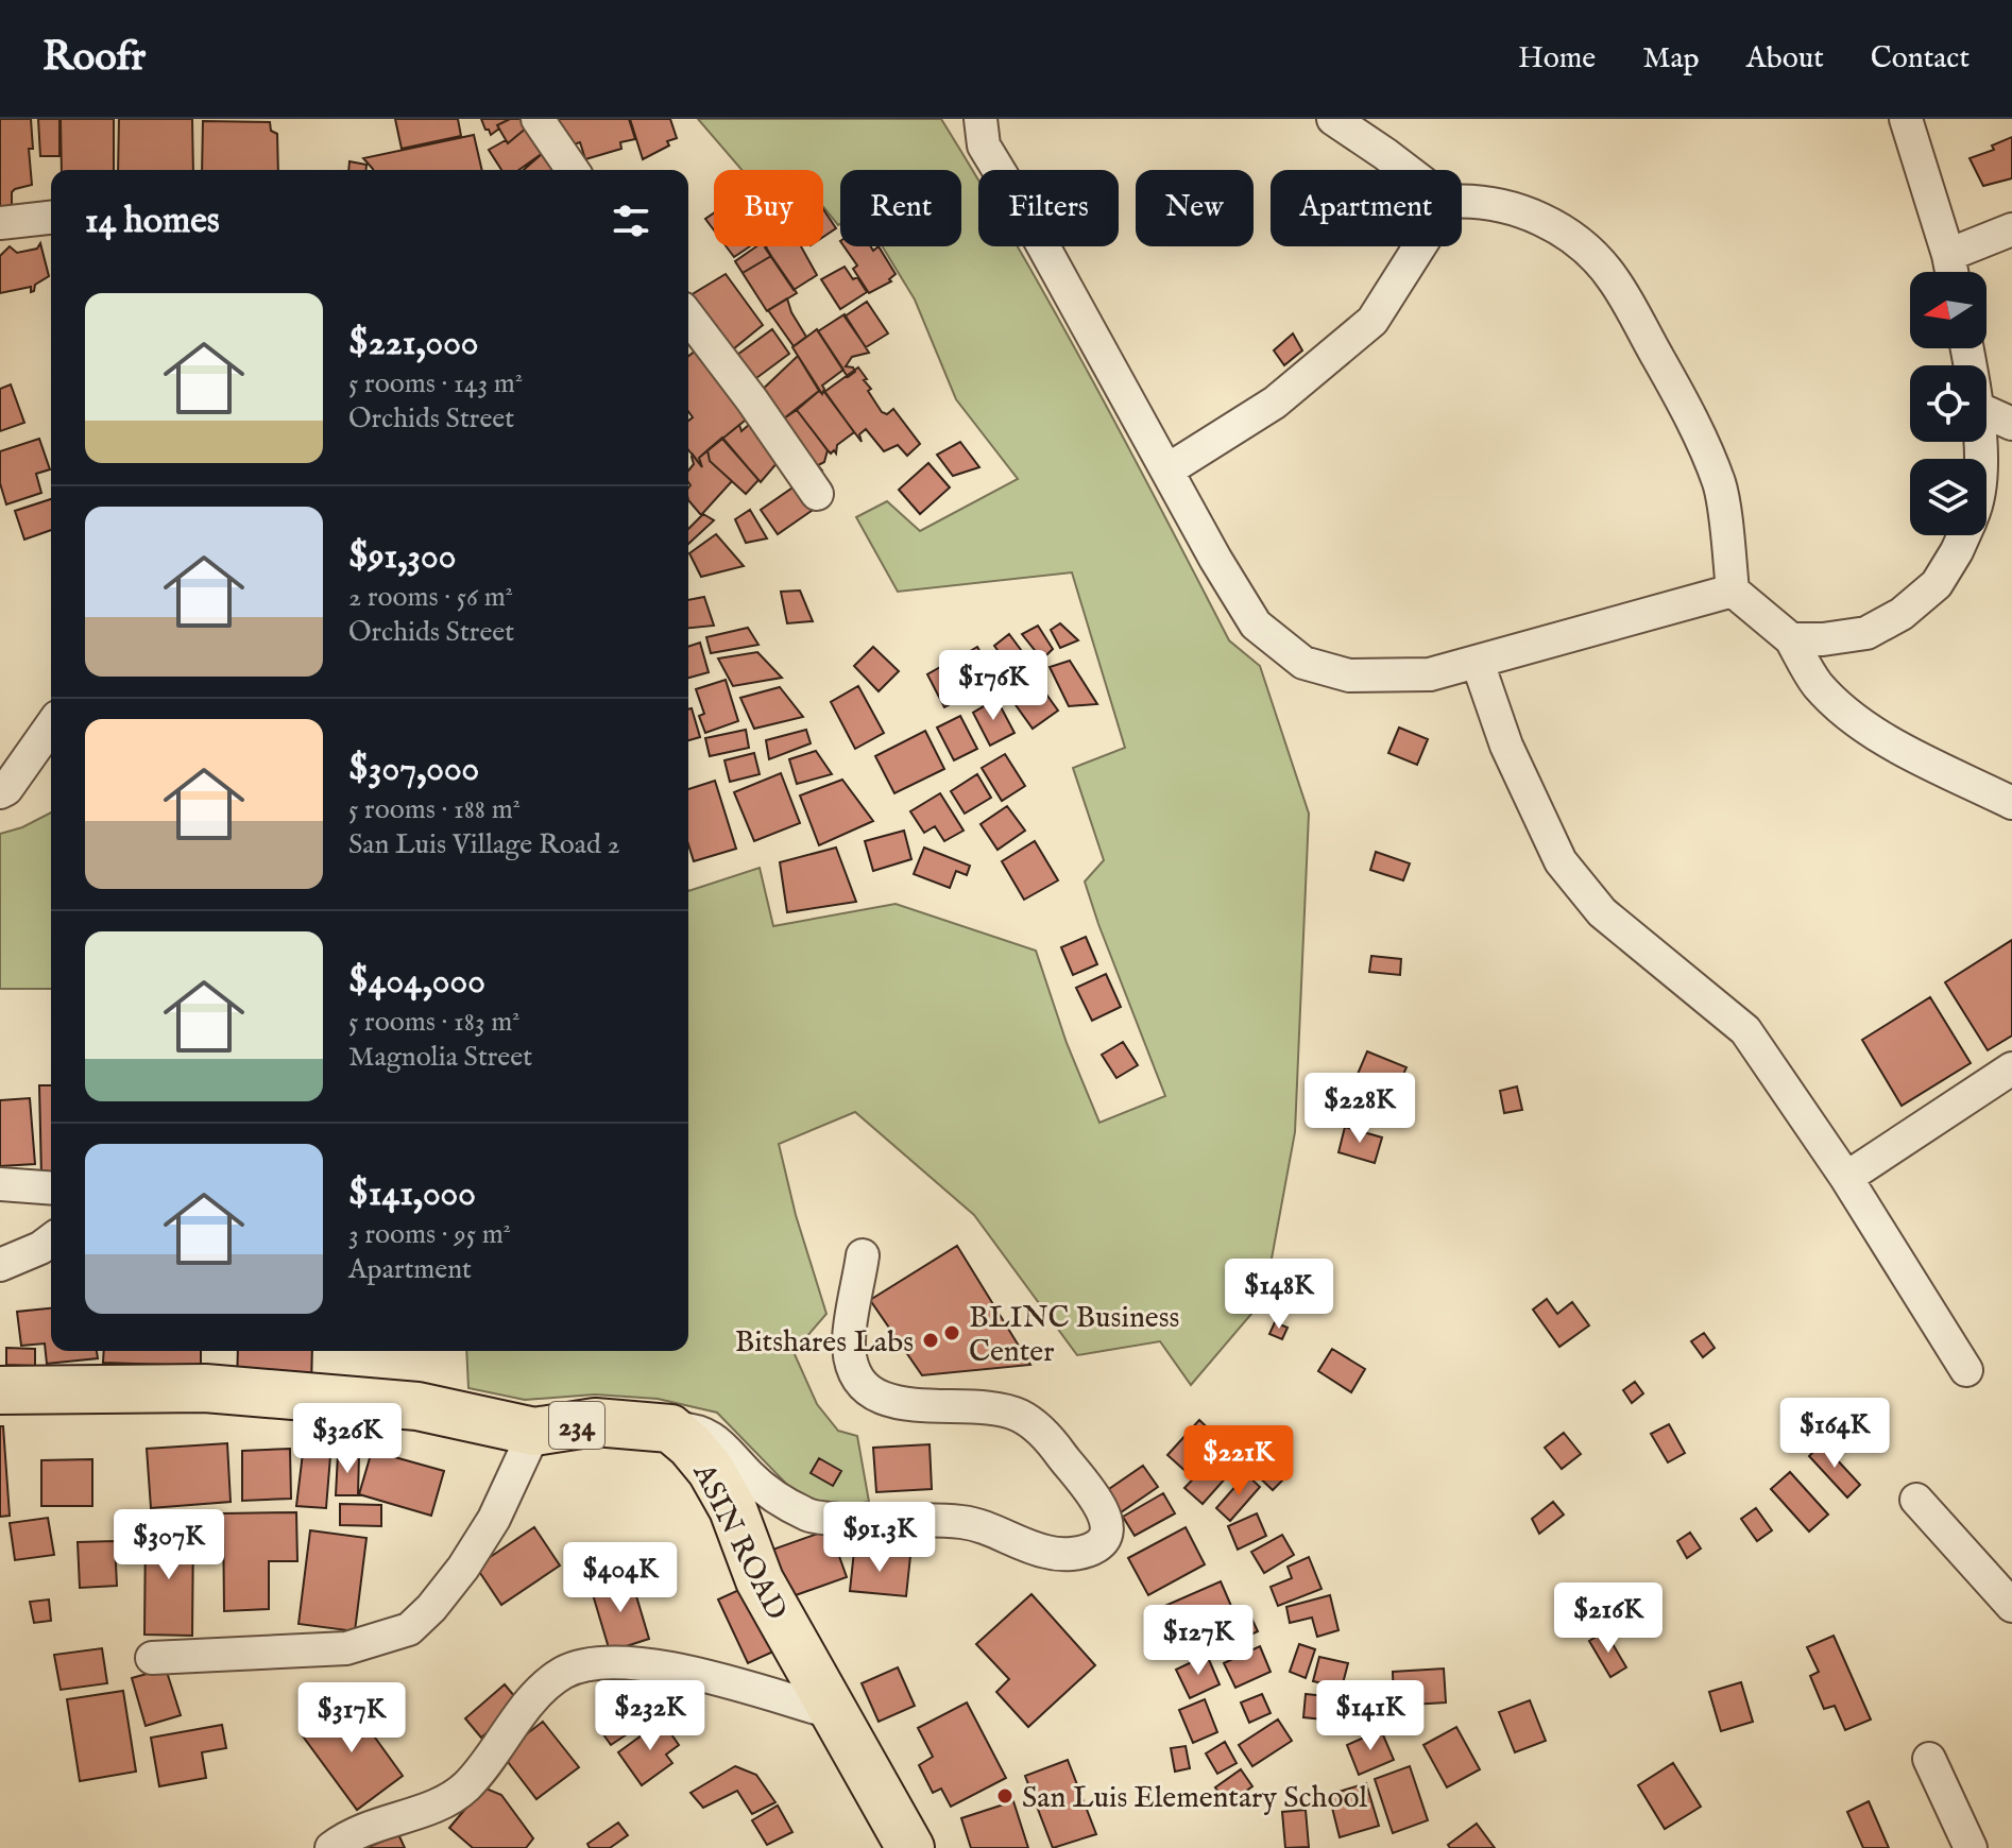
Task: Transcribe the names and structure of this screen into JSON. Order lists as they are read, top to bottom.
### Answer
{
  "streets": {
    "main road": ["234", "ASIN ROAD"]
  },
  "crossings": [
    ["234", "ASIN ROAD"]
  ],
  "places": ["BLINC Business Center", "Bitshares Labs", "San Luis Elementary School"],
  "north": "left",
  "page": {
    "header": "Roofr",
    "nav": [
      "Home",
      "Map",
      "About",
      "Contact"
    ],
    "chip": [
      "Buy",
      "Rent",
      "Filters",
      "New",
      "Apartment"
    ],
    "heading": "14 homes",
    "list": [
      {
        "name": "$221,000",
        "note": "5 rooms · 143 m² · Orchids Street"
      },
      {
        "name": "$91,300",
        "note": "2 rooms · 56 m² · Orchids Street"
      },
      {
        "name": "$307,000",
        "note": "5 rooms · 188 m² · San Luis Village Road 2"
      },
      {
        "name": "$404,000",
        "note": "5 rooms · 183 m² · Magnolia Street"
      },
      {
        "name": "$141,000",
        "note": "3 rooms · 95 m² · Apartment"
      }
    ],
    "price": [
      "$176K",
      "$228K",
      "$148K",
      "$164K",
      "$326K",
      "$221K",
      "$91.3K",
      "$307K",
      "$404K",
      "$216K",
      "$127K",
      "$232K",
      "$141K",
      "$317K"
    ]
  }
}
